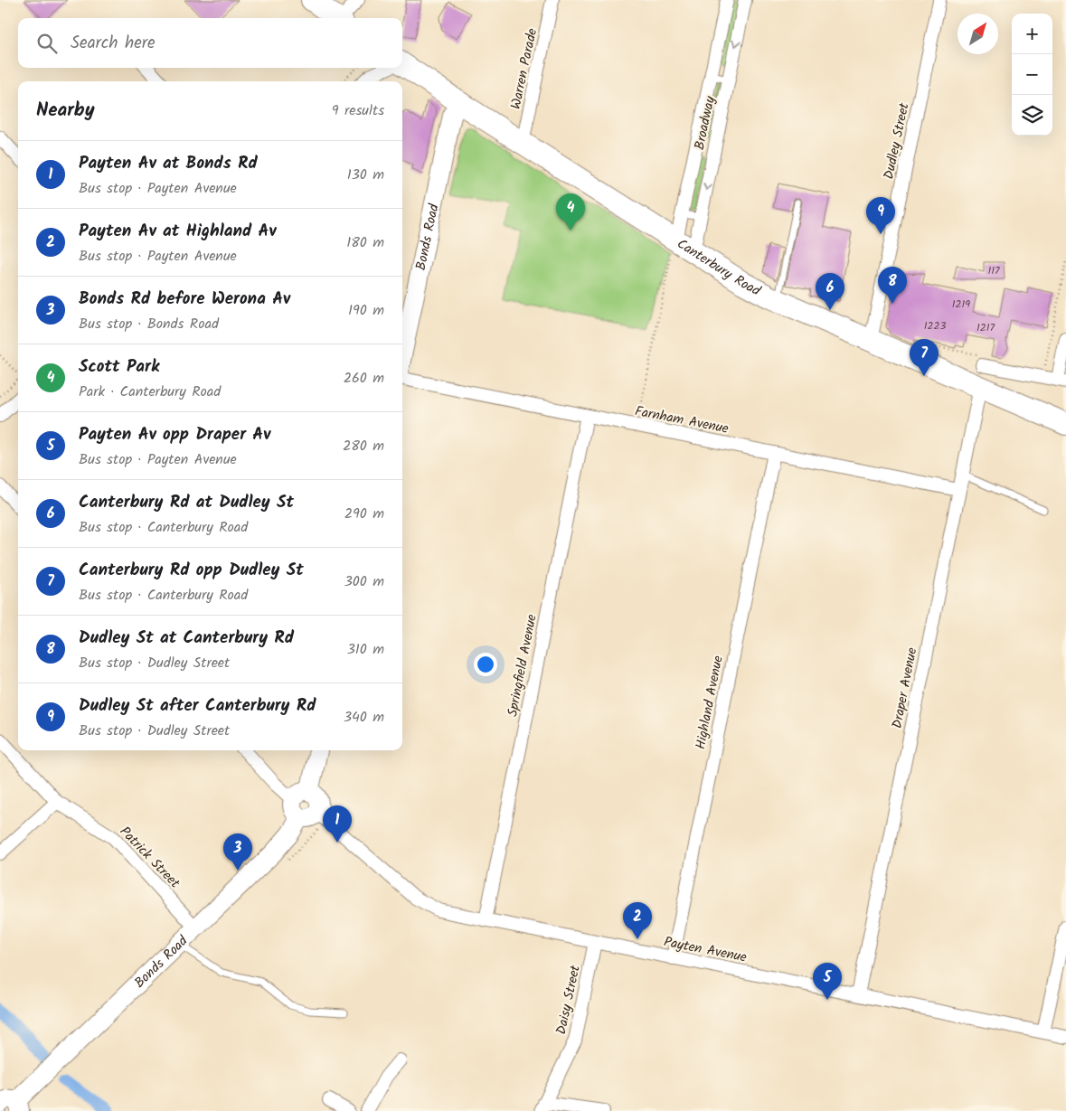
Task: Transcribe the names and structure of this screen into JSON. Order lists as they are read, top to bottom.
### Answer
{
  "streets": {
    "highway": ["Canterbury Road"],
    "main road": ["Bonds Road"],
    "street": [
      "Warren Parade",
      "Broadway",
      "Dudley Street",
      "Farnham Avenue",
      "Springfield Avenue",
      "Draper Avenue",
      "Highland Avenue",
      "Patrick Street",
      "Payten Avenue",
      "Daisy Street"
    ]
  },
  "crossings": [
    ["Warren Parade", "Canterbury Road"],
    ["Broadway", "Canterbury Road"],
    ["Dudley Street", "Canterbury Road"],
    ["Bonds Road", "Canterbury Road"],
    ["Bonds Road", "Patrick Street"],
    ["Bonds Road", "Payten Avenue"],
    ["Canterbury Road", "Draper Avenue"],
    ["Farnham Avenue", "Springfield Avenue"],
    ["Farnham Avenue", "Draper Avenue"],
    ["Farnham Avenue", "Highland Avenue"],
    ["Springfield Avenue", "Payten Avenue"],
    ["Draper Avenue", "Payten Avenue"],
    ["Highland Avenue", "Payten Avenue"],
    ["Payten Avenue", "Daisy Street"]
  ],
  "house_numbers": [
    "117",
    "1219",
    "1223",
    "1217"
  ],
  "north": "top right",
  "page": {
    "map_buttons": ["+", "−"],
    "search": "Search here",
    "heading": ["Nearby", "9 results"],
    "list": [
      {
        "mark": "1",
        "name": "Payten Av at Bonds Rd",
        "note": "Bus stop · Payten Avenue",
        "value": "130 m"
      },
      {
        "mark": "2",
        "name": "Payten Av at Highland Av",
        "note": "Bus stop · Payten Avenue",
        "value": "180 m"
      },
      {
        "mark": "3",
        "name": "Bonds Rd before Werona Av",
        "note": "Bus stop · Bonds Road",
        "value": "190 m"
      },
      {
        "mark": "4",
        "name": "Scott Park",
        "note": "Park · Canterbury Road",
        "value": "260 m"
      },
      {
        "mark": "5",
        "name": "Payten Av opp Draper Av",
        "note": "Bus stop · Payten Avenue",
        "value": "280 m"
      },
      {
        "mark": "6",
        "name": "Canterbury Rd at Dudley St",
        "note": "Bus stop · Canterbury Road",
        "value": "290 m"
      },
      {
        "mark": "7",
        "name": "Canterbury Rd opp Dudley St",
        "note": "Bus stop · Canterbury Road",
        "value": "300 m"
      },
      {
        "mark": "8",
        "name": "Dudley St at Canterbury Rd",
        "note": "Bus stop · Dudley Street",
        "value": "310 m"
      },
      {
        "mark": "9",
        "name": "Dudley St after Canterbury Rd",
        "note": "Bus stop · Dudley Street",
        "value": "340 m"
      }
    ],
    "pins": [
      "4",
      "9",
      "8",
      "6",
      "7",
      "1",
      "3",
      "2",
      "5"
    ]
  }
}
